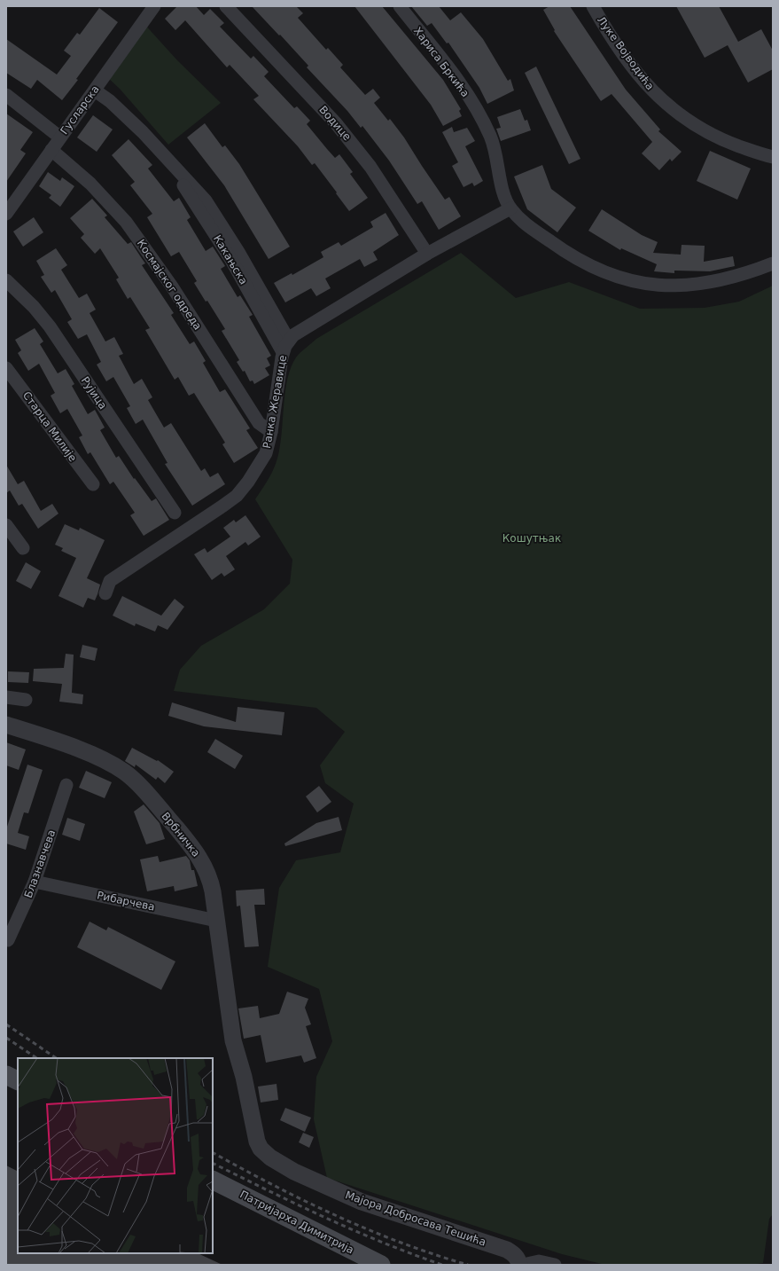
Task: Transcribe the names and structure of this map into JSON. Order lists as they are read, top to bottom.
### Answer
{
  "streets": {
    "main road": ["Патријарха Димитрија"],
    "street": [
      "Луке Војводића",
      "Хариса Бркића",
      "Гусларска",
      "Водице",
      "Какањска",
      "Космајског одреда",
      "Рујица",
      "Ранка Жеравице",
      "Старца Милије",
      "Врбничка",
      "Блазнавчева",
      "Рибарчева",
      "Мајора Добросава Тешића"
    ]
  },
  "crossings": [
    ["Хариса Бркића", "Ранка Жеравице"],
    ["Гусларска", "Какањска"],
    ["Гусларска", "Космајског одреда"],
    ["Водице", "Ранка Жеравице"],
    ["Какањска", "Ранка Жеравице"],
    ["Космајског одреда", "Ранка Жеравице"],
    ["Врбничка", "Рибарчева"],
    ["Врбничка", "Мајора Добросава Тешића"],
    ["Блазнавчева", "Рибарчева"]
  ],
  "parks": ["Кошутњак"]
}
